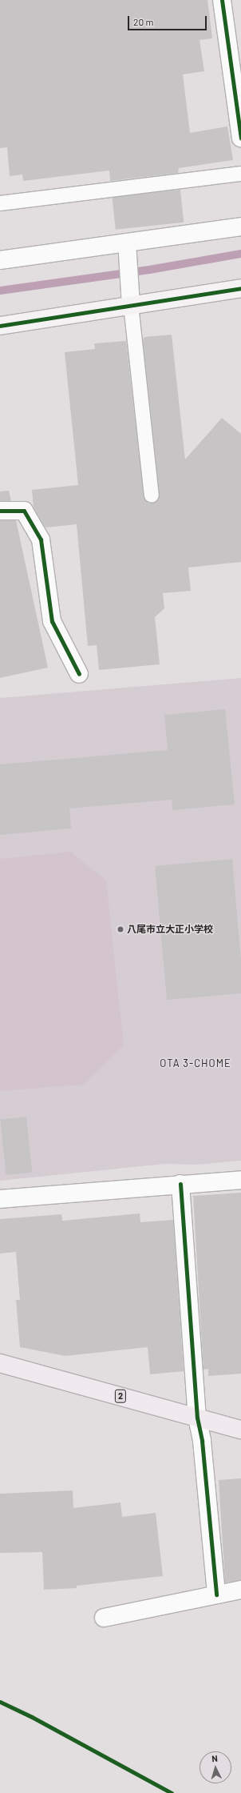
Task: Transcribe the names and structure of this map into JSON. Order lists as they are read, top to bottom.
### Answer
{
  "streets": {
    "main road": ["2"]
  },
  "districts": ["OTA 3-CHOME"],
  "places": ["八尾市立大正小学校"],
  "scale_bar": "20 m",
  "north": "top"
}
